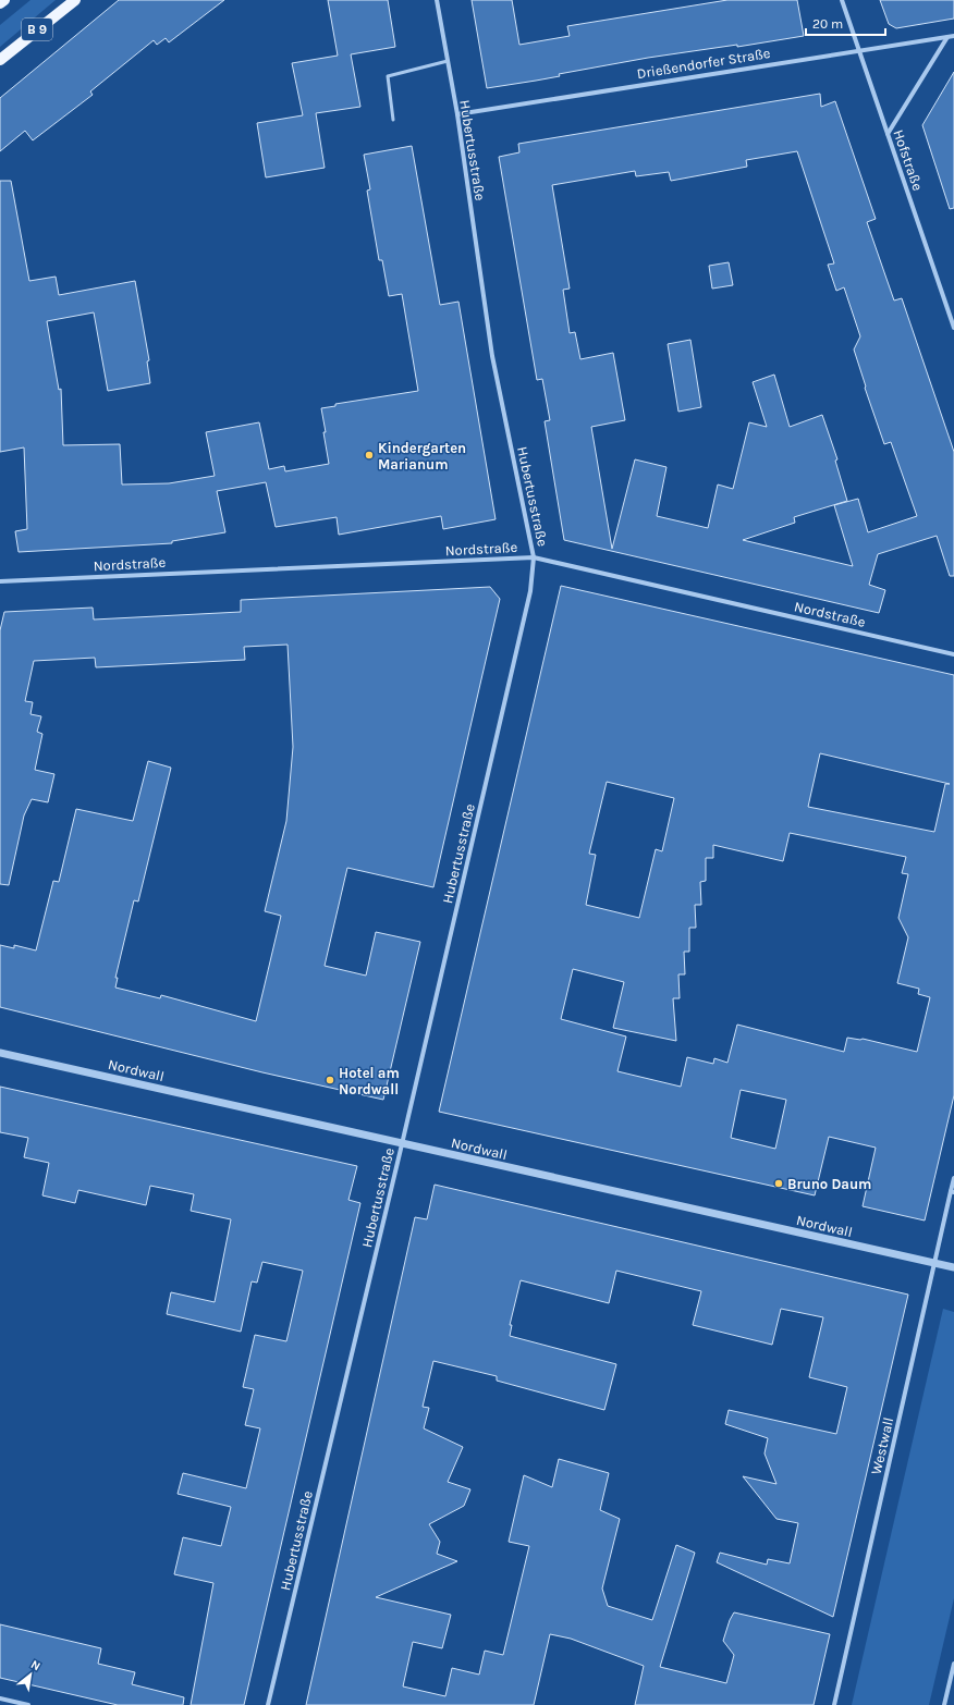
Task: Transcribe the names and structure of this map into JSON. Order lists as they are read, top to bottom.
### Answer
{
  "streets": {
    "main road": ["B 9"],
    "street": [
      "Drießendorfer Straße",
      "Hubertusstraße",
      "Hofstraße",
      "Nordstraße",
      "Nordwall",
      "Westwall"
    ]
  },
  "crossings": [
    ["Drießendorfer Straße", "Hubertusstraße"],
    ["Drießendorfer Straße", "Hofstraße"],
    ["Hubertusstraße", "Nordstraße"],
    ["Hubertusstraße", "Nordwall"],
    ["Nordwall", "Westwall"]
  ],
  "places": ["Kindergarten Marianum", "Hotel am Nordwall", "Bruno Daum"],
  "scale_bar": "20 m",
  "north": "top right"
}
